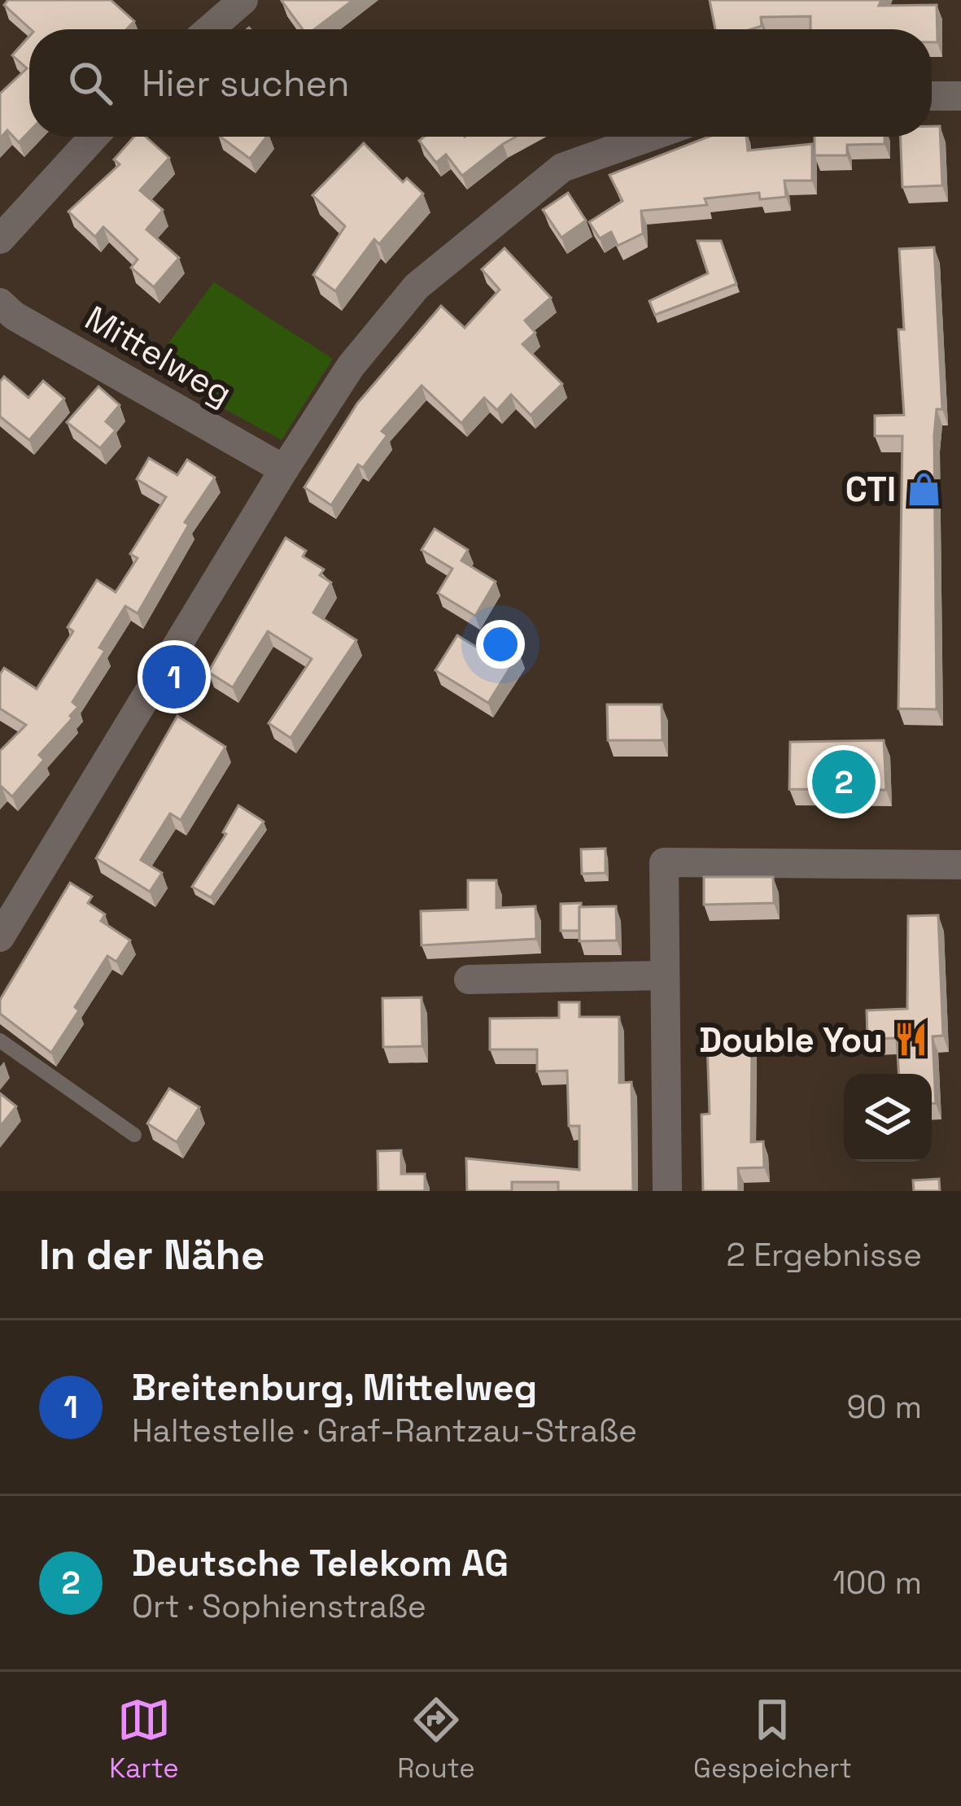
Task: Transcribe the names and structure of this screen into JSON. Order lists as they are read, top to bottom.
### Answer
{
  "streets": {
    "street": ["Mittelweg"]
  },
  "places": {
    "shop": ["CTI"],
    "restaurant": ["Double You"]
  },
  "page": {
    "search": "Hier suchen",
    "pins": ["1", "2"],
    "heading": ["In der Nähe", "2 Ergebnisse"],
    "list": [
      {
        "mark": "1",
        "name": "Breitenburg, Mittelweg",
        "note": "Haltestelle · Graf-Rantzau-Straße",
        "value": "90 m"
      },
      {
        "mark": "2",
        "name": "Deutsche Telekom AG",
        "note": "Ort · Sophienstraße",
        "value": "100 m"
      }
    ],
    "nav": ["Karte", "Route", "Gespeichert"]
  }
}
